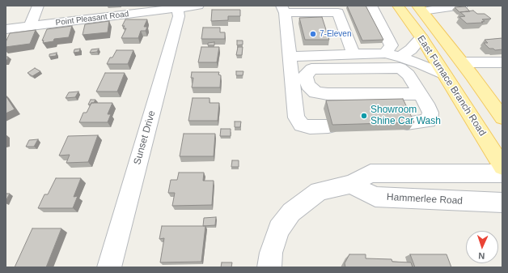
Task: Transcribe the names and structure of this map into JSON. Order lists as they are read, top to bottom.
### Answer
{
  "streets": {
    "main road": ["East Furnace Branch Road"],
    "street": ["Point Pleasant Road", "Sunset Drive", "Hammerlee Road"]
  },
  "crossings": [
    ["Point Pleasant Road", "Sunset Drive"]
  ],
  "places": ["7-Eleven", "Showroom Shine Car Wash"],
  "north": "bottom"
}
